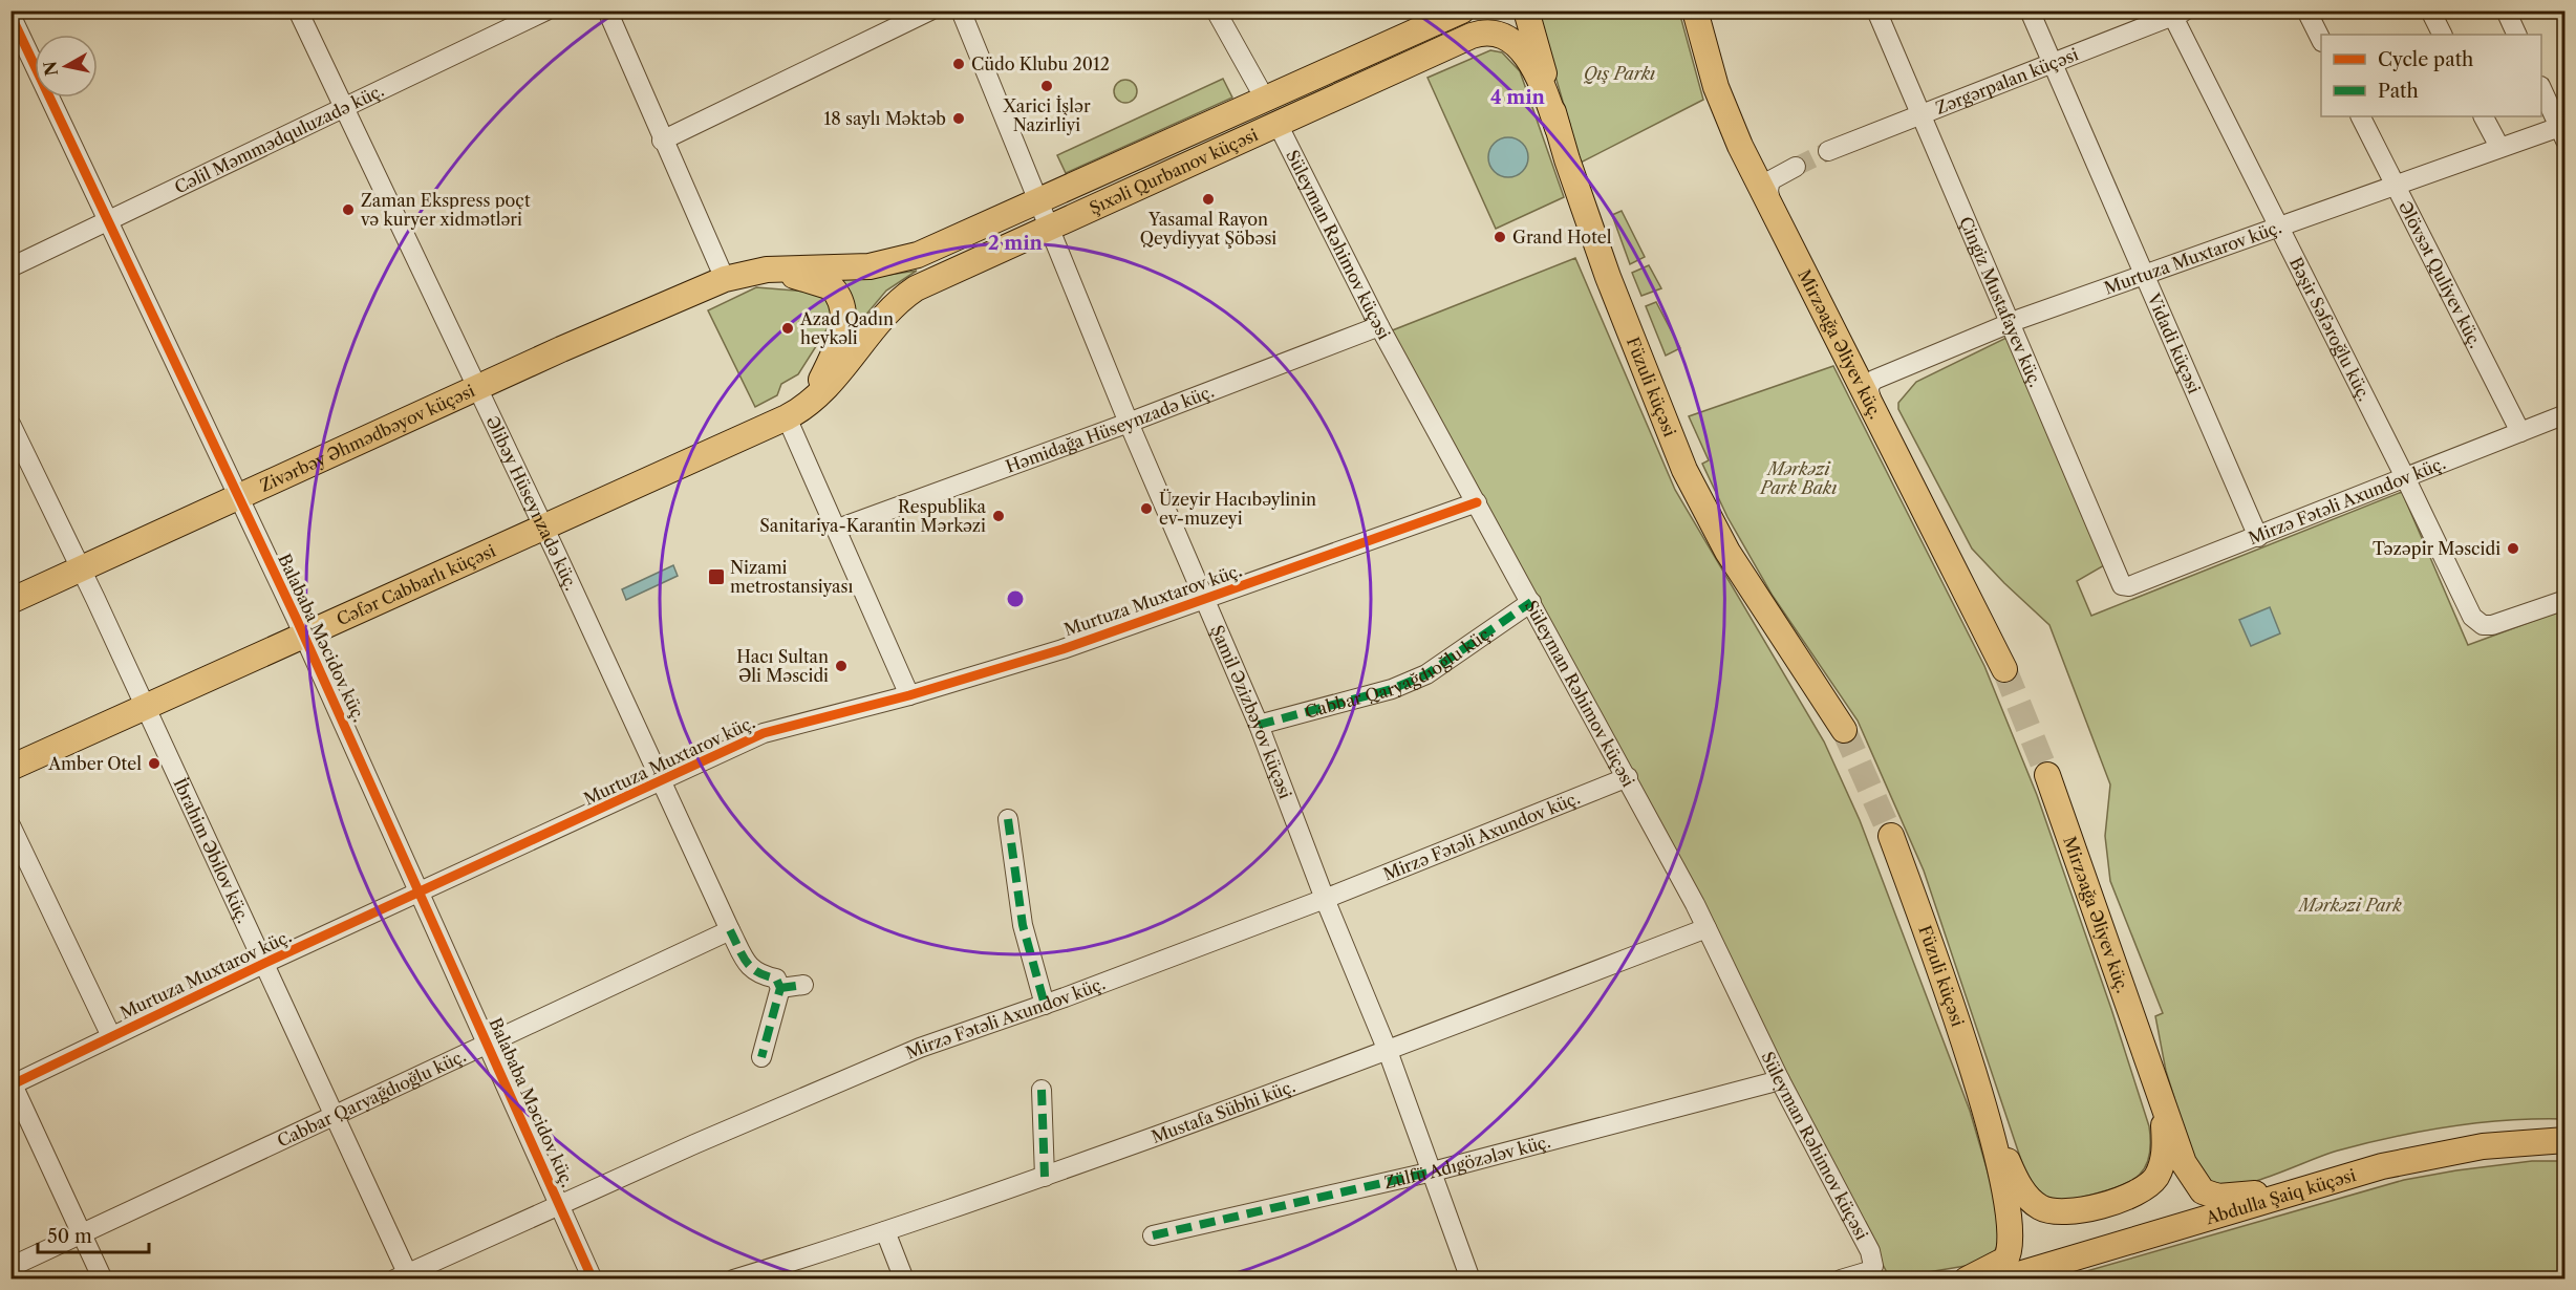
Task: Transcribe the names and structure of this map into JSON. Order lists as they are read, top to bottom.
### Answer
{
  "streets": {
    "main road": [
      "Şıxəli Qurbanov küçəsi",
      "Mirzəağa Əliyev küç.",
      "Füzuli küçəsi",
      "Zivərbəy Əhmədbəyov küçəsi",
      "Cəfər Cabbarlı küçəsi",
      "Abdulla Şaiq küçəsi"
    ],
    "street": [
      "Zərgərpalan küçəsi",
      "Cəlil Məmmədquluzadə küç.",
      "Süleyman Rəhimov küçəsi",
      "Murtuza Muxtarov küç.",
      "Əlövsət Quliyev küç.",
      "Çingiz Mustafayev küç.",
      "Bəşir Səfəroğlu küç.",
      "Vidadi küçəsi",
      "Həmidağa Hüseynzadə küç.",
      "Mirzə Fətəli Axundov küç.",
      "Əlibəy Hüseynzadə küç.",
      "Balababa Məcidov küç.",
      "Cabbar Qaryağdıoğlu küç.",
      "Şamil Əzizbəyov küçəsi",
      "İbrahim Əbilov küç.",
      "Mustafa Sübhi küç.",
      "Zülfü Adıgözələv küç."
    ]
  },
  "crossings": [
    ["Zərgərpalan küçəsi", "Çingiz Mustafayev küç."],
    ["Zərgərpalan küçəsi", "Bəşir Səfəroğlu küç."],
    ["Zərgərpalan küçəsi", "Vidadi küçəsi"],
    ["Cəlil Məmmədquluzadə küç.", "Əlibəy Hüseynzadə küç."],
    ["Cəlil Məmmədquluzadə küç.", "Balababa Məcidov küç."],
    ["Şıxəli Qurbanov küçəsi", "Süleyman Rəhimov küçəsi"],
    ["Şıxəli Qurbanov küçəsi", "Füzuli küçəsi"],
    ["Şıxəli Qurbanov küçəsi", "Zivərbəy Əhmədbəyov küçəsi"],
    ["Şıxəli Qurbanov küçəsi", "Cəfər Cabbarlı küçəsi"],
    ["Şıxəli Qurbanov küçəsi", "Şamil Əzizbəyov küçəsi"],
    ["Süleyman Rəhimov küçəsi", "Murtuza Muxtarov küç."],
    ["Süleyman Rəhimov küçəsi", "Həmidağa Hüseynzadə küç."],
    ["Süleyman Rəhimov küçəsi", "Mirzə Fətəli Axundov küç."],
    ["Süleyman Rəhimov küçəsi", "Cabbar Qaryağdıoğlu küç."],
    ["Süleyman Rəhimov küçəsi", "Mustafa Sübhi küç."],
    ["Süleyman Rəhimov küçəsi", "Zülfü Adıgözələv küç."],
    ["Murtuza Muxtarov küç.", "Əlövsət Quliyev küç."],
    ["Murtuza Muxtarov küç.", "Çingiz Mustafayev küç."],
    ["Murtuza Muxtarov küç.", "Bəşir Səfəroğlu küç."],
    ["Murtuza Muxtarov küç.", "Vidadi küçəsi"],
    ["Murtuza Muxtarov küç.", "Mirzəağa Əliyev küç."],
    ["Murtuza Muxtarov küç.", "Əlibəy Hüseynzadə küç."],
    ["Murtuza Muxtarov küç.", "Balababa Məcidov küç."],
    ["Murtuza Muxtarov küç.", "Şamil Əzizbəyov küçəsi"],
    ["Murtuza Muxtarov küç.", "İbrahim Əbilov küç."],
    ["Əlövsət Quliyev küç.", "Mirzə Fətəli Axundov küç."],
    ["Çingiz Mustafayev küç.", "Mirzə Fətəli Axundov küç."],
    ["Bəşir Səfəroğlu küç.", "Mirzə Fətəli Axundov küç."],
    ["Vidadi küçəsi", "Mirzə Fətəli Axundov küç."],
    ["Həmidağa Hüseynzadə küç.", "Şamil Əzizbəyov küçəsi"],
    ["Zivərbəy Əhmədbəyov küçəsi", "Əlibəy Hüseynzadə küç."],
    ["Zivərbəy Əhmədbəyov küçəsi", "Balababa Məcidov küç."],
    ["Zivərbəy Əhmədbəyov küçəsi", "İbrahim Əbilov küç."],
    ["Mirzə Fətəli Axundov küç.", "Balababa Məcidov küç."],
    ["Mirzə Fətəli Axundov küç.", "Şamil Əzizbəyov küçəsi"],
    ["Mirzə Fətəli Axundov küç.", "İbrahim Əbilov küç."],
    ["Əlibəy Hüseynzadə küç.", "Cəfər Cabbarlı küçəsi"],
    ["Əlibəy Hüseynzadə küç.", "Cabbar Qaryağdıoğlu küç."],
    ["Cəfər Cabbarlı küçəsi", "Balababa Məcidov küç."],
    ["Cəfər Cabbarlı küçəsi", "İbrahim Əbilov küç."],
    ["Balababa Məcidov küç.", "Cabbar Qaryağdıoğlu küç."],
    ["Cabbar Qaryağdıoğlu küç.", "Şamil Əzizbəyov küçəsi"],
    ["Cabbar Qaryağdıoğlu küç.", "İbrahim Əbilov küç."],
    ["Şamil Əzizbəyov küçəsi", "Mustafa Sübhi küç."],
    ["Şamil Əzizbəyov küçəsi", "Zülfü Adıgözələv küç."]
  ],
  "parks": ["Qış Parkı", "Mərkəzi Park Bakı", "Mərkəzi Park"],
  "places": {
    "other": [
      "Cüdo Klubu 2012",
      "Xarici İşlər Nazirliyi",
      "18 saylı Məktəb",
      "Yasamal Rayon Qeydiyyat Şöbəsi",
      "Zaman Ekspress poçt və kuryer xidmətləri",
      "Grand Hotel",
      "Azad Qadın heykəli",
      "Üzeyir Hacıbəylinin ev-muzeyi",
      "Respublika Sanitariya-Karantin Mərkəzi",
      "Təzəpir Məscidi",
      "Hacı Sultan Əli Məscidi",
      "Amber Otel"
    ],
    "transit": ["Nizami metrostansiyası"]
  },
  "legend": ["Cycle path", "Path"],
  "scale_bar": "50 m",
  "north": "left",
  "rings": ["4 min", "2 min"]
}
